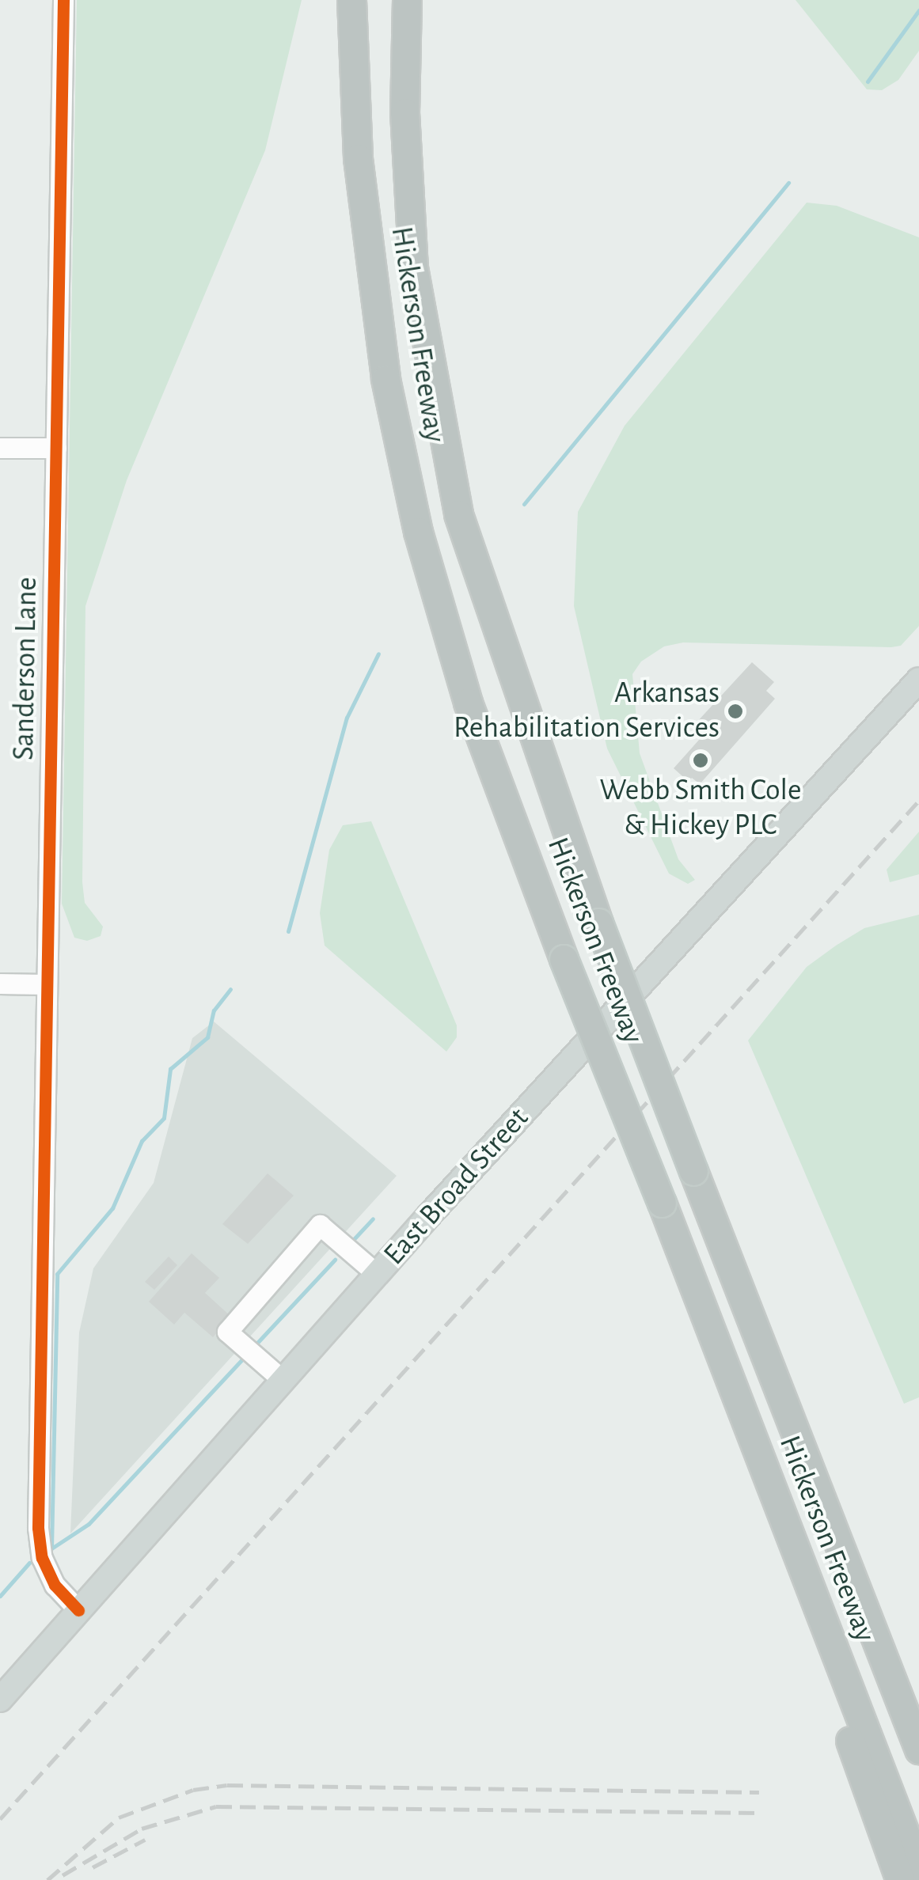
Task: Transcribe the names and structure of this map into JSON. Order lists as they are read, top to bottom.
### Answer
{
  "streets": {
    "highway": ["Hickerson Freeway"],
    "main road": ["East Broad Street"],
    "street": ["Sanderson Lane"]
  },
  "crossings": [
    ["Sanderson Lane", "East Broad Street"]
  ],
  "places": ["Arkansas Rehabilitation Services", "Webb Smith Cole & Hickey PLC"]
}
